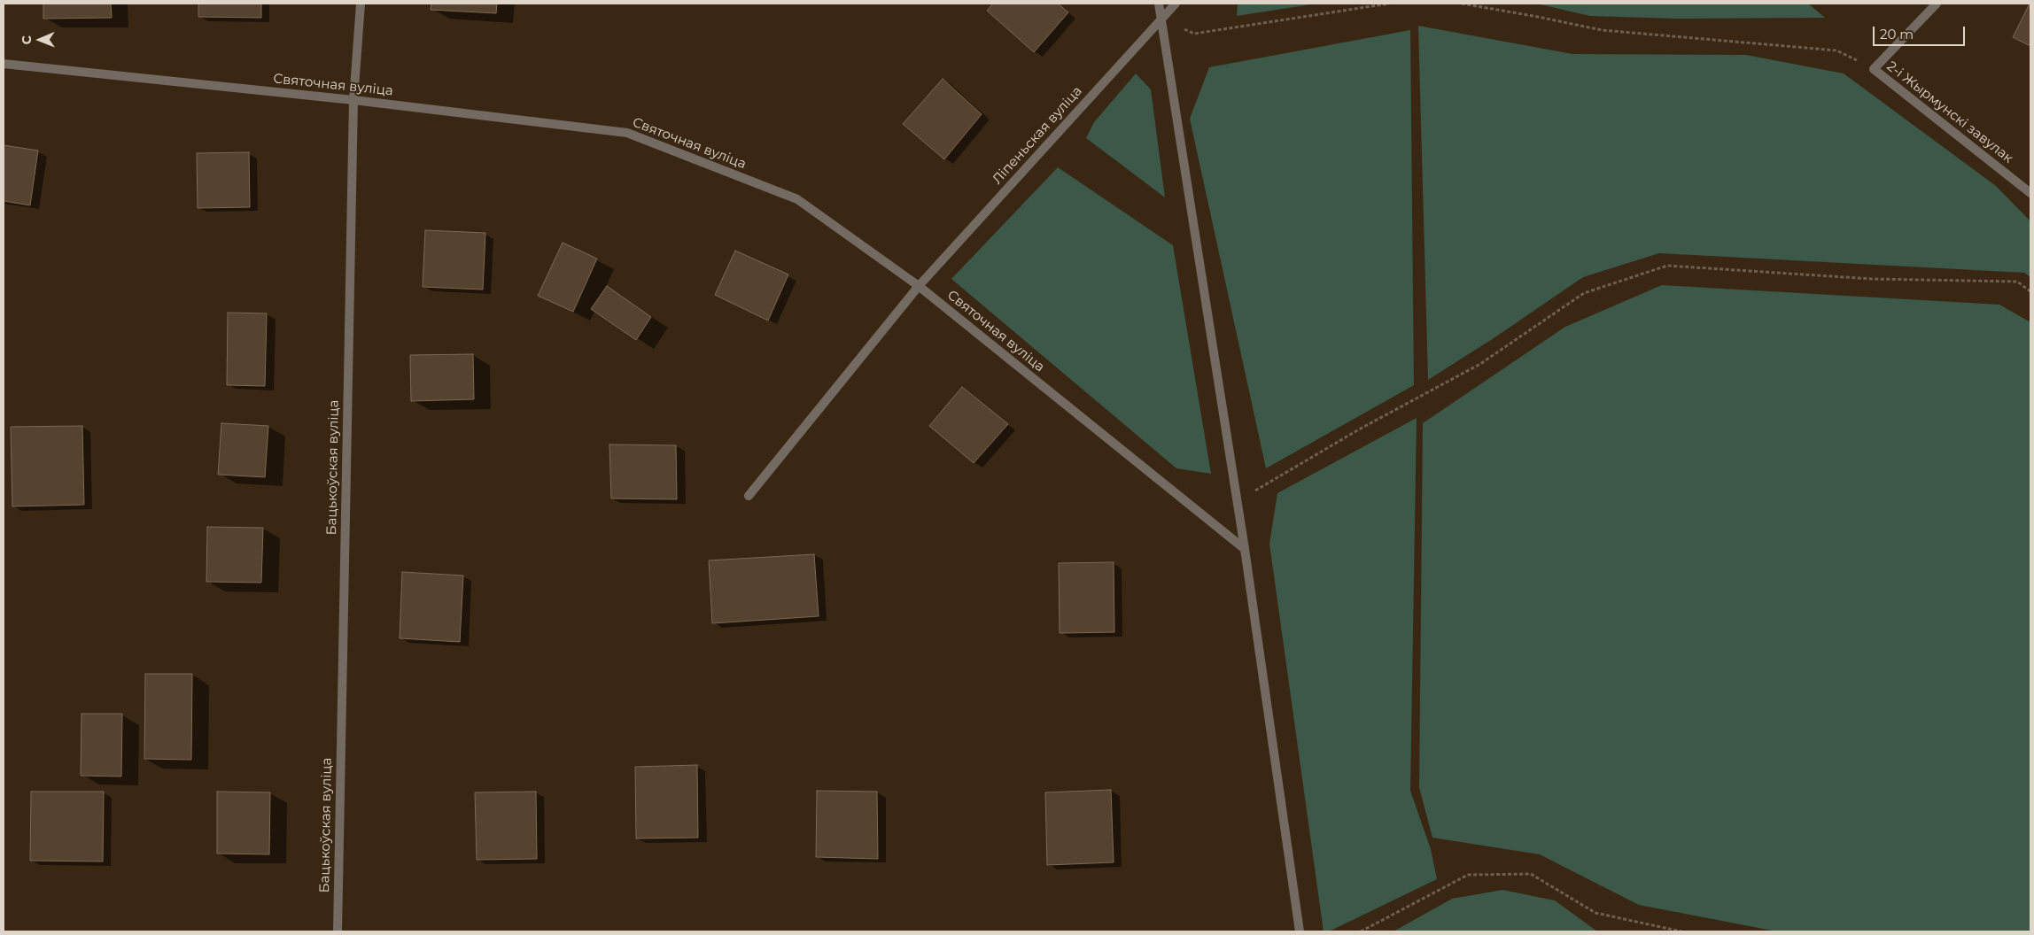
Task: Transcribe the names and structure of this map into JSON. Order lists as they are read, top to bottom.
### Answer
{
  "streets": {
    "street": [
      "Святочная вуліца",
      "2-і Жырмунскі завулак",
      "Ліпеньская вуліца",
      "Бацькоўская вуліца"
    ]
  },
  "crossings": [
    ["Святочная вуліца", "Ліпеньская вуліца"],
    ["Святочная вуліца", "Бацькоўская вуліца"]
  ],
  "scale_bar": "20 m",
  "north": "left"
}
